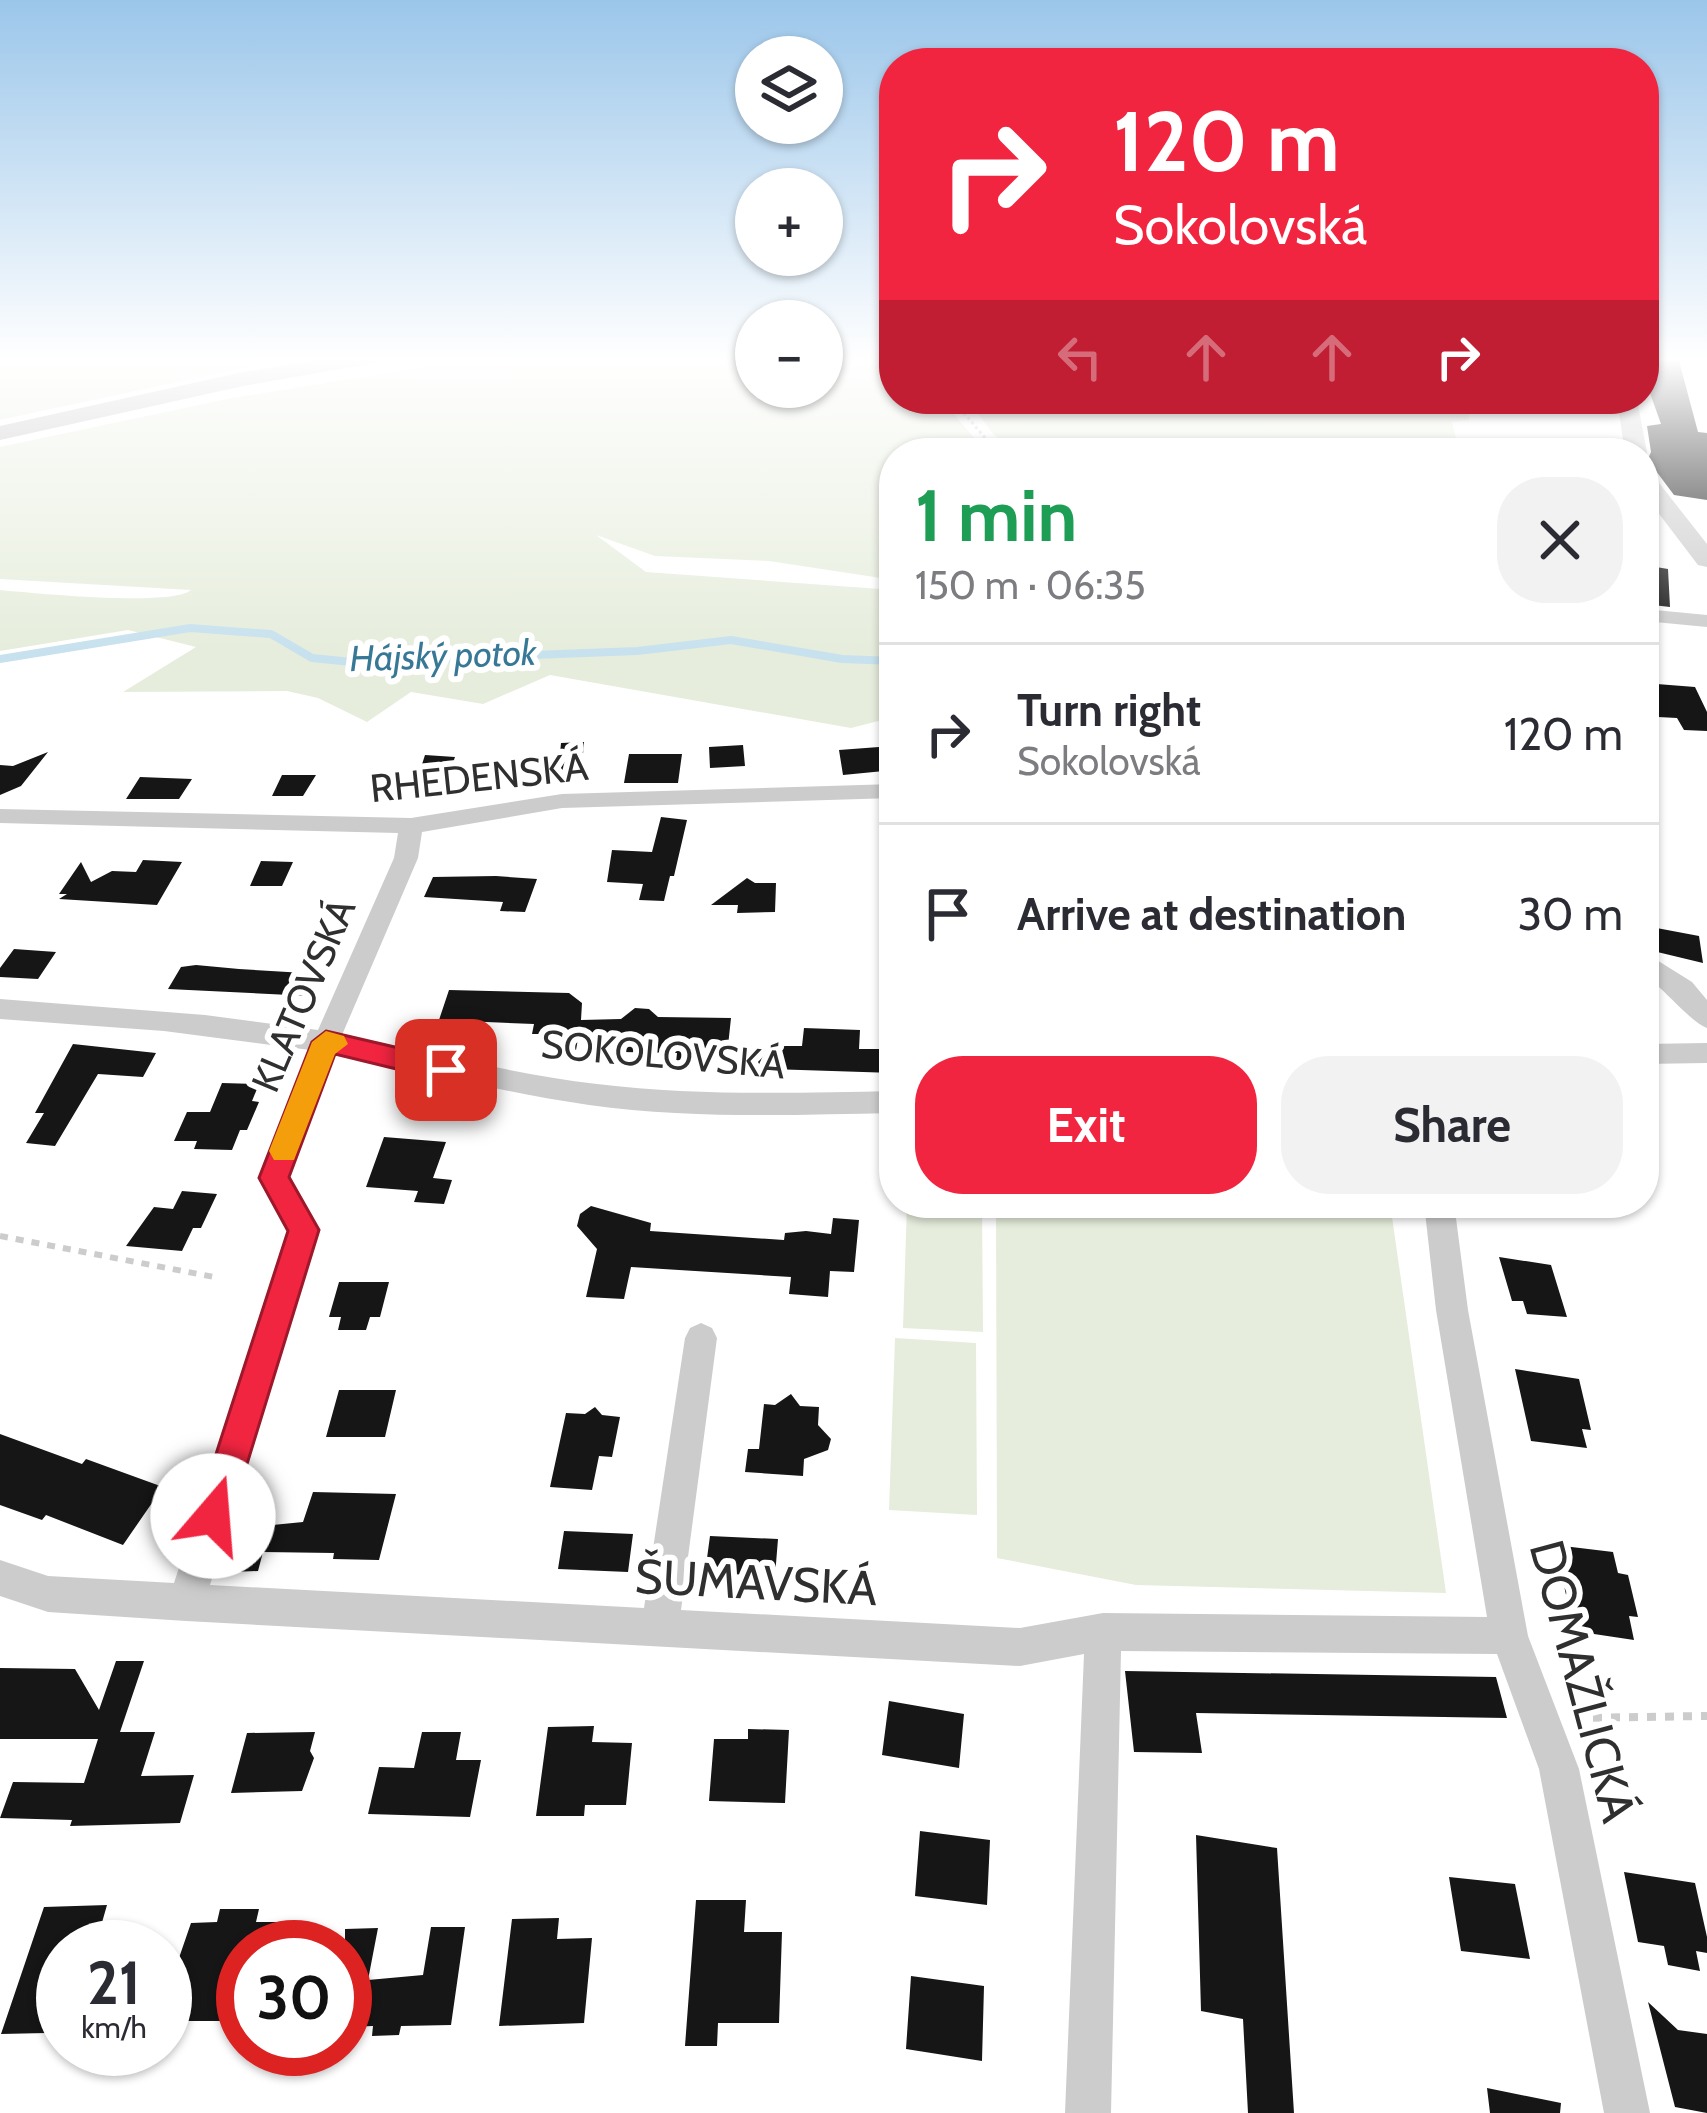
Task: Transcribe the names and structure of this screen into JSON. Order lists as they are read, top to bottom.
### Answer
{
  "streets": {
    "street": [
      "RHEDENSKÁ",
      "KLATOVSKÁ",
      "SOKOLOVSKÁ",
      "ŠUMAVSKÁ",
      "DOMAŽLICKÁ"
    ]
  },
  "crossings": [
    ["RHEDENSKÁ", "KLATOVSKÁ"],
    ["KLATOVSKÁ", "SOKOLOVSKÁ"],
    ["KLATOVSKÁ", "ŠUMAVSKÁ"],
    ["ŠUMAVSKÁ", "DOMAŽLICKÁ"]
  ],
  "water": ["Hájský potok"],
  "page": {
    "map_buttons": ["+", "−"],
    "turn": ["120 m", "Sokolovská"],
    "heading": ["1 min", "150 m · 06:35"],
    "list": [
      {
        "name": "Turn right",
        "note": "Sokolovská",
        "value": "120 m"
      },
      {
        "name": "Arrive at destination",
        "value": "30 m"
      }
    ],
    "buttons": ["Exit", "Share"],
    "speed": "21 km/h",
    "limit": "30"
  }
}
